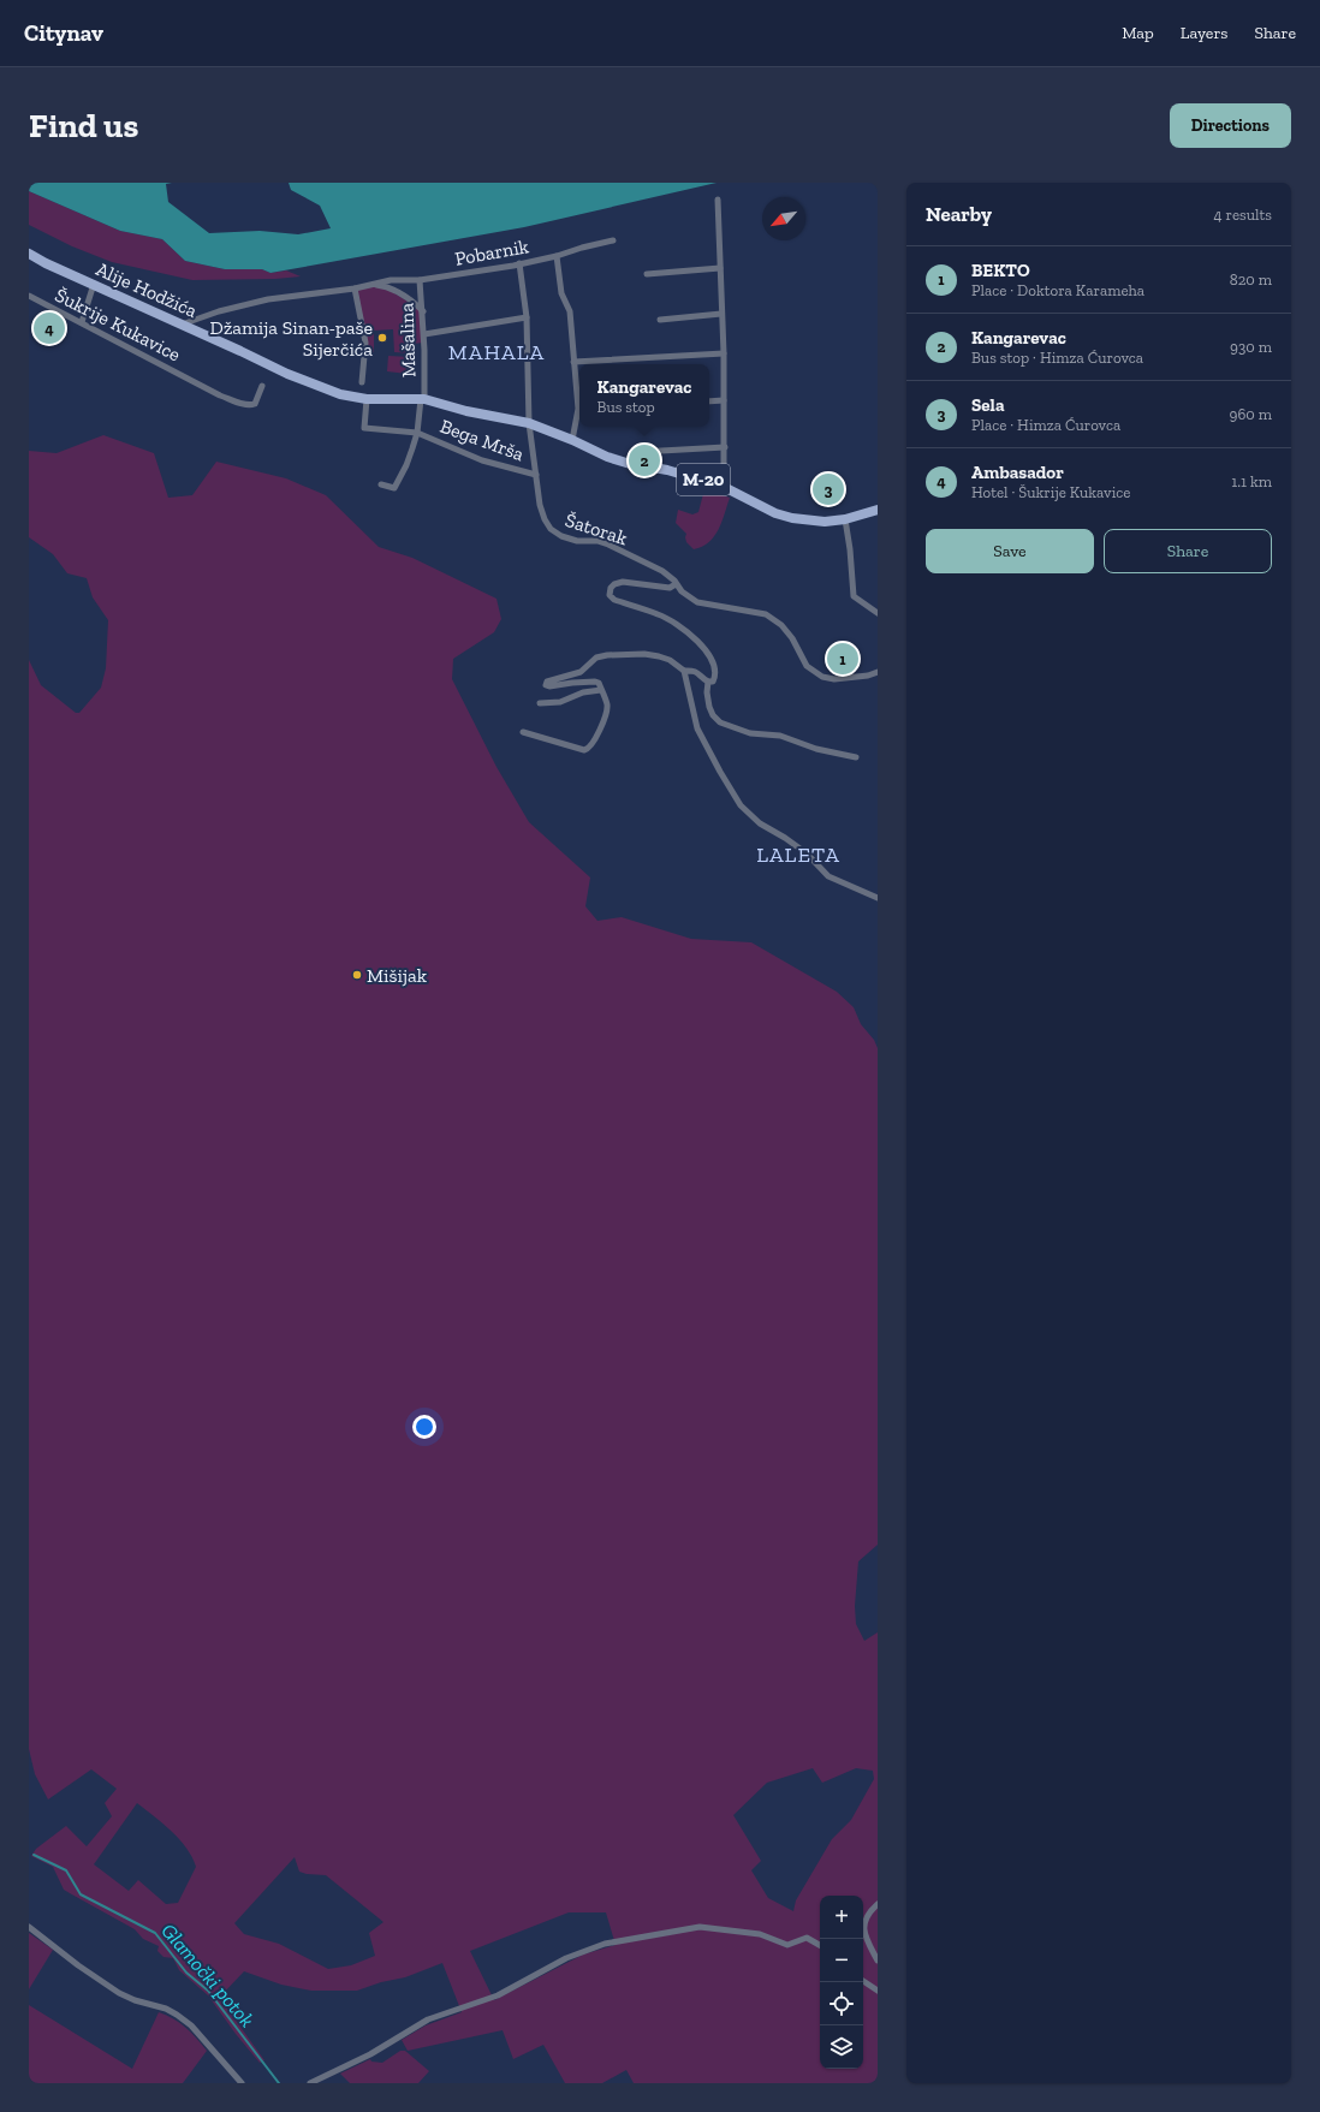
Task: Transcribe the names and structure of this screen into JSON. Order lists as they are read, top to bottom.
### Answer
{
  "streets": {
    "main road": ["Alije Hodžića", "M-20"],
    "street": [
      "Pobarnik",
      "Šukrije Kukavice",
      "Mašalina",
      "Bega Mrša",
      "Šatorak"
    ]
  },
  "crossings": [
    ["Pobarnik", "Alije Hodžića"],
    ["Pobarnik", "Mašalina"],
    ["Pobarnik", "Šatorak"],
    ["Alije Hodžića", "Mašalina"],
    ["Alije Hodžića", "Bega Mrša"],
    ["Alije Hodžića", "M-20"],
    ["Alije Hodžića", "Šatorak"],
    ["Mašalina", "Bega Mrša"],
    ["Bega Mrša", "Šatorak"],
    ["M-20", "Šatorak"]
  ],
  "districts": ["MAHALA", "LALETA"],
  "water": ["Glamočki potok"],
  "places": ["Džamija Sinan-paše Sijerčića", "Mišijak"],
  "north": "bottom left",
  "page": {
    "header": "Citynav",
    "nav": ["Map", "Layers", "Share"],
    "buttons": [
      "Directions",
      ["Save", "Share"]
    ],
    "title": "Find us",
    "heading": ["Nearby", "4 results"],
    "list": [
      {
        "mark": "1",
        "name": "BEKTO",
        "note": "Place · Doktora Karameha",
        "value": "820 m"
      },
      {
        "mark": "2",
        "name": "Kangarevac",
        "note": "Bus stop · Himza Ćurovca",
        "value": "930 m"
      },
      {
        "mark": "3",
        "name": "Sela",
        "note": "Place · Himza Ćurovca",
        "value": "960 m"
      },
      {
        "mark": "4",
        "name": "Ambasador",
        "note": "Hotel · Šukrije Kukavice",
        "value": "1.1 km"
      }
    ],
    "pins": [
      "4",
      "2",
      "3",
      "1"
    ],
    "popup": ["Kangarevac", "Bus stop"],
    "map_buttons": ["+", "−"]
  }
}
